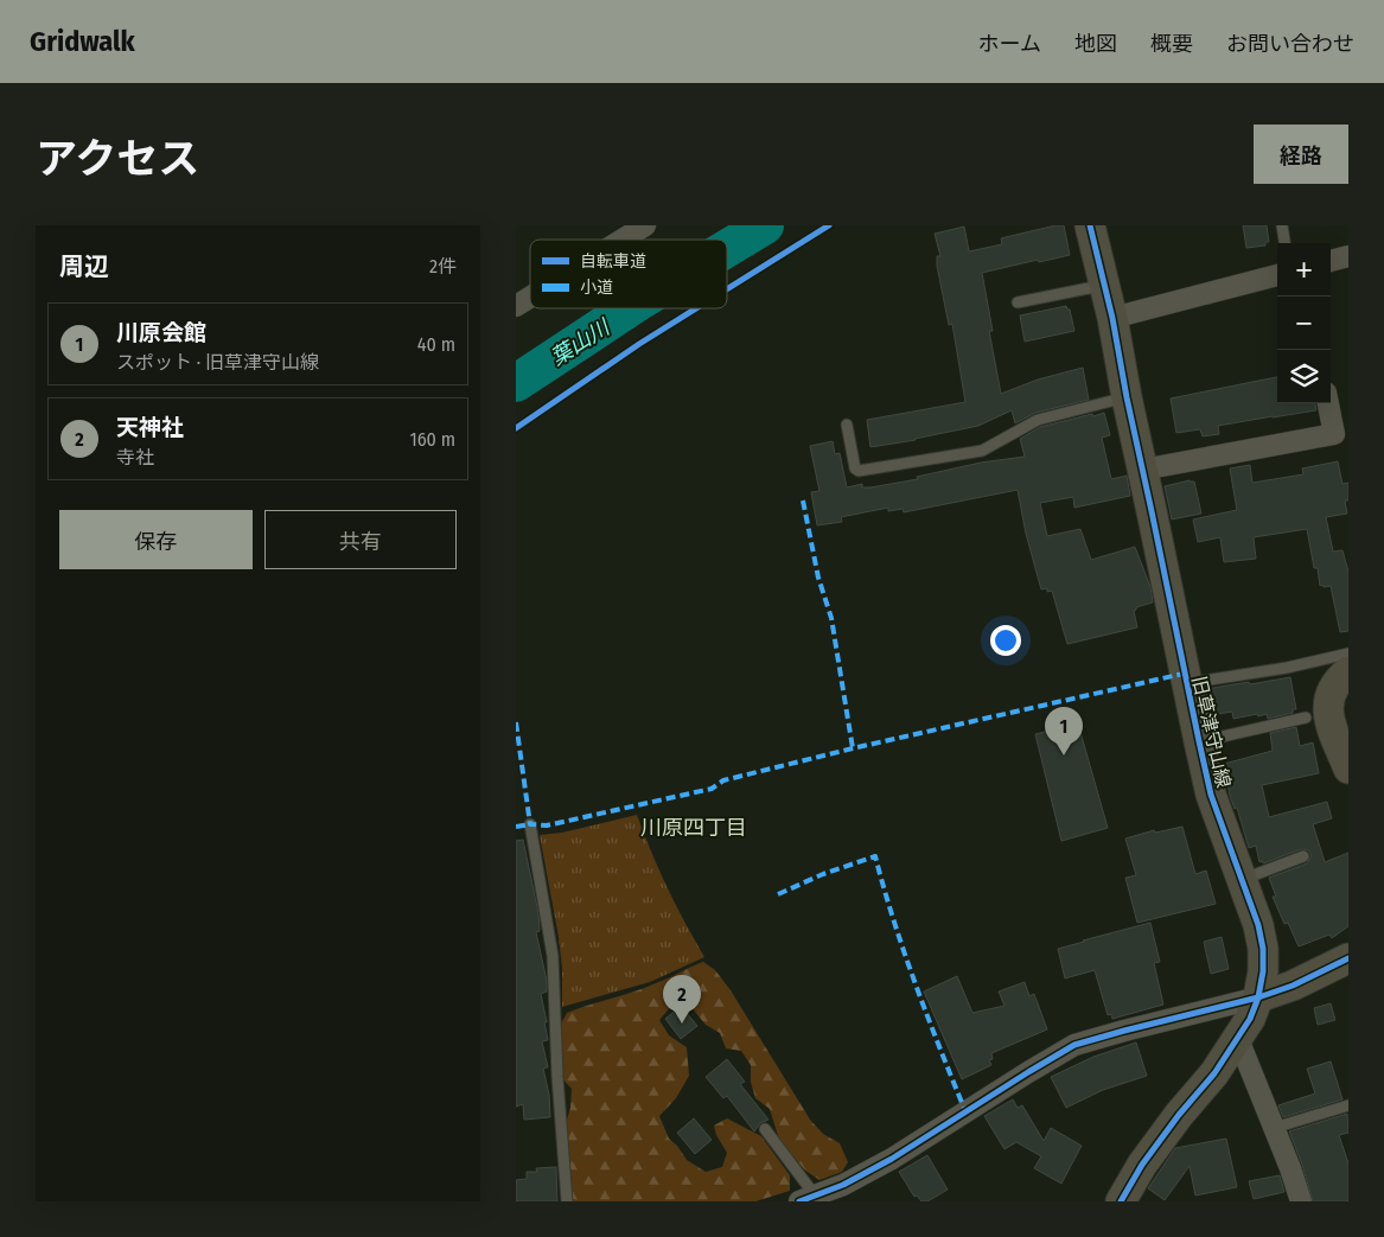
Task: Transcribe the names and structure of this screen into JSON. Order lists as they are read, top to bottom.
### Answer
{
  "streets": {
    "street": ["旧草津守山線"]
  },
  "districts": ["川原四丁目"],
  "water": ["葉山川"],
  "legend": ["自転車道", "小道"],
  "page": {
    "header": "Gridwalk",
    "nav": [
      "ホーム",
      "地図",
      "概要",
      "お問い合わせ"
    ],
    "title": "アクセス",
    "buttons": [
      "経路",
      ["保存", "共有"]
    ],
    "heading": ["周辺", "2件"],
    "map_buttons": ["+", "−"],
    "list": [
      {
        "mark": "1",
        "name": "川原会館",
        "note": "スポット · 旧草津守山線",
        "value": "40 m"
      },
      {
        "mark": "2",
        "name": "天神社",
        "note": "寺社",
        "value": "160 m"
      }
    ],
    "pins": ["1", "2"]
  }
}
